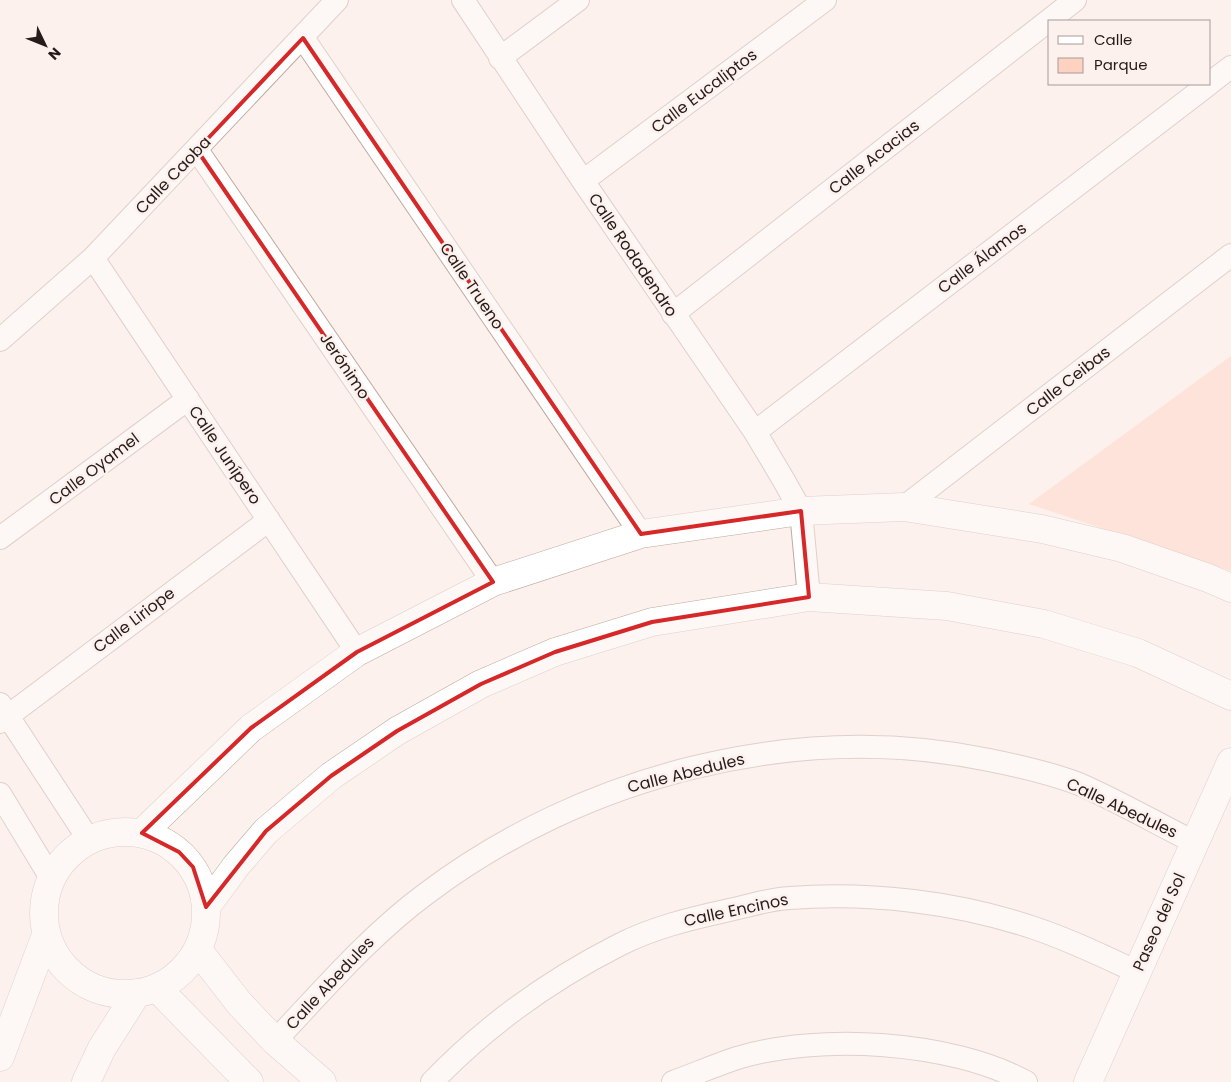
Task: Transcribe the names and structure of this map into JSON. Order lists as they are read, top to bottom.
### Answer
{
  "streets": {
    "street": [
      "Calle Eucaliptos",
      "Calle Acacias",
      "Calle Caoba",
      "Calle Rodadendro",
      "Calle Álamos",
      "Calle Trueno",
      "Jerónimo",
      "Calle Ceibas",
      "Calle Junípero",
      "Calle Oyamel",
      "Calle Liriope",
      "Calle Abedules",
      "Calle Encinos",
      "Paseo del Sol"
    ]
  },
  "crossings": [
    ["Calle Eucaliptos", "Calle Rodadendro"],
    ["Calle Acacias", "Calle Rodadendro"],
    ["Calle Caoba", "Calle Trueno"],
    ["Calle Caoba", "Jerónimo"],
    ["Calle Caoba", "Calle Junípero"],
    ["Calle Rodadendro", "Calle Álamos"],
    ["Calle Junípero", "Calle Oyamel"],
    ["Calle Junípero", "Calle Liriope"],
    ["Calle Abedules", "Paseo del Sol"],
    ["Calle Encinos", "Paseo del Sol"]
  ],
  "legend": ["Calle", "Parque"],
  "north": "bottom right"
}
